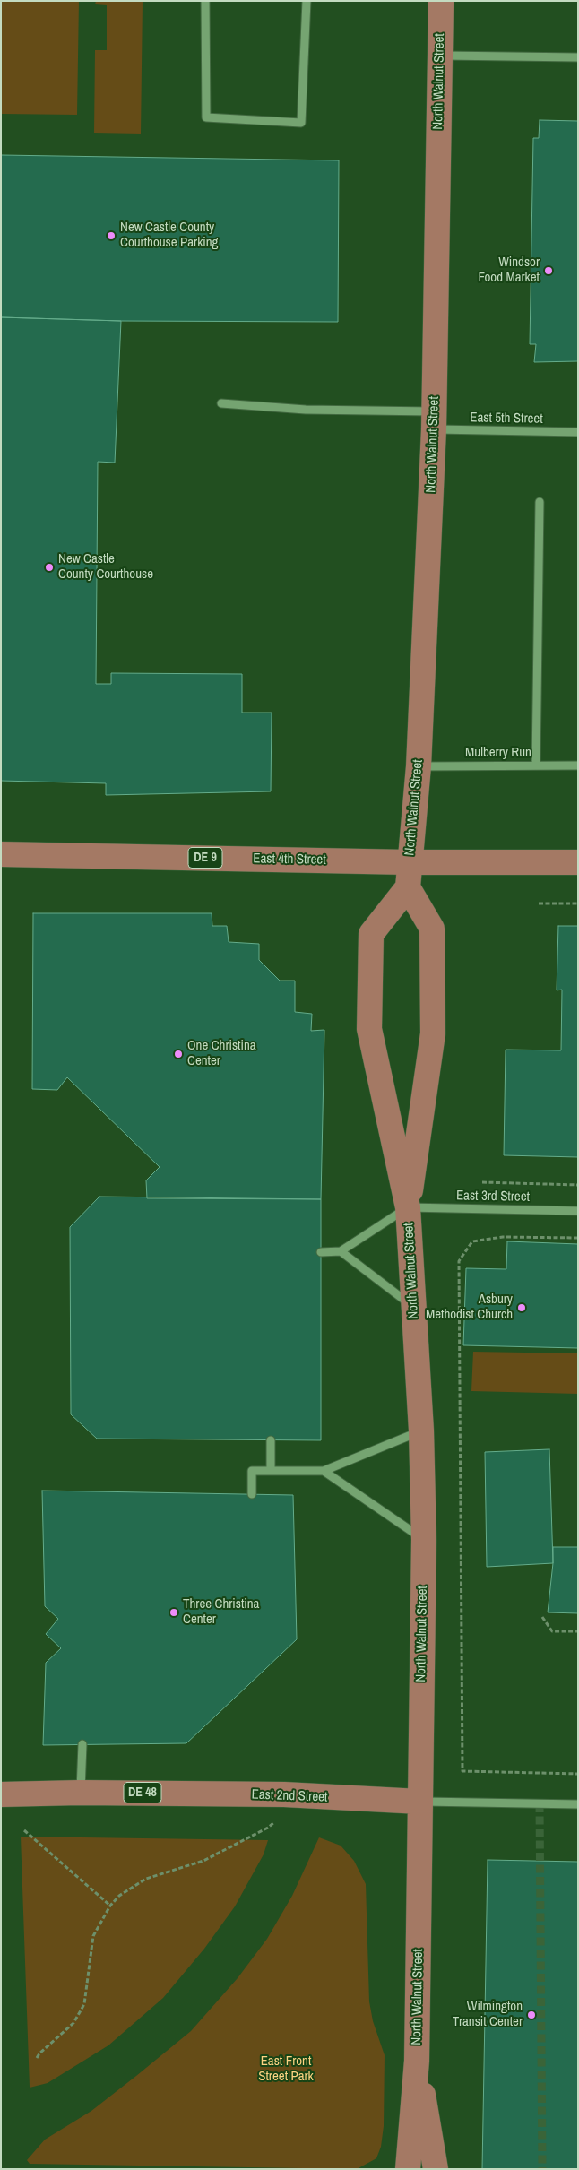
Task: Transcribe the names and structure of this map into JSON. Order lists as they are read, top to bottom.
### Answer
{
  "streets": {
    "main road": [
      "North Walnut Street",
      "DE 9",
      "East 4th Street",
      "DE 48",
      "East 2nd Street"
    ],
    "street": ["East 5th Street", "Mulberry Run", "East 3rd Street"]
  },
  "crossings": [
    ["North Walnut Street", "East 5th Street"],
    ["North Walnut Street", "Mulberry Run"],
    ["North Walnut Street", "East 4th Street"],
    ["North Walnut Street", "East 3rd Street"],
    ["North Walnut Street", "East 2nd Street"]
  ],
  "parks": ["East Front Street Park"],
  "places": [
    "New Castle County Courthouse Parking",
    "Windsor Food Market",
    "New Castle County Courthouse",
    "One Christina Center",
    "Asbury Methodist Church",
    "Three Christina Center",
    "Wilmington Transit Center"
  ]
}
